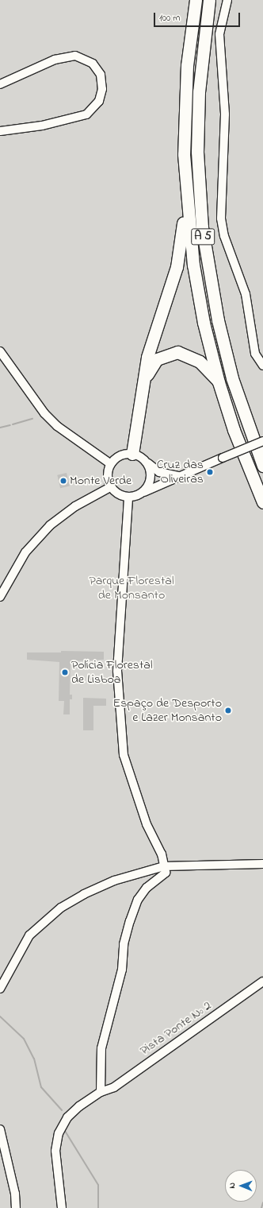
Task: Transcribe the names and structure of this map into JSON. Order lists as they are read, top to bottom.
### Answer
{
  "streets": {
    "highway": ["A 5"],
    "street": ["Pista Ponte Nº 2"]
  },
  "parks": ["Parque Florestal de Monsanto"],
  "places": [
    "Cruz das Oliveiras",
    "Monte Verde",
    "Polícia Florestal de Lisboa",
    "Espaço de Desporto e Lazer Monsanto"
  ],
  "scale_bar": "100 m",
  "north": "left"
}
